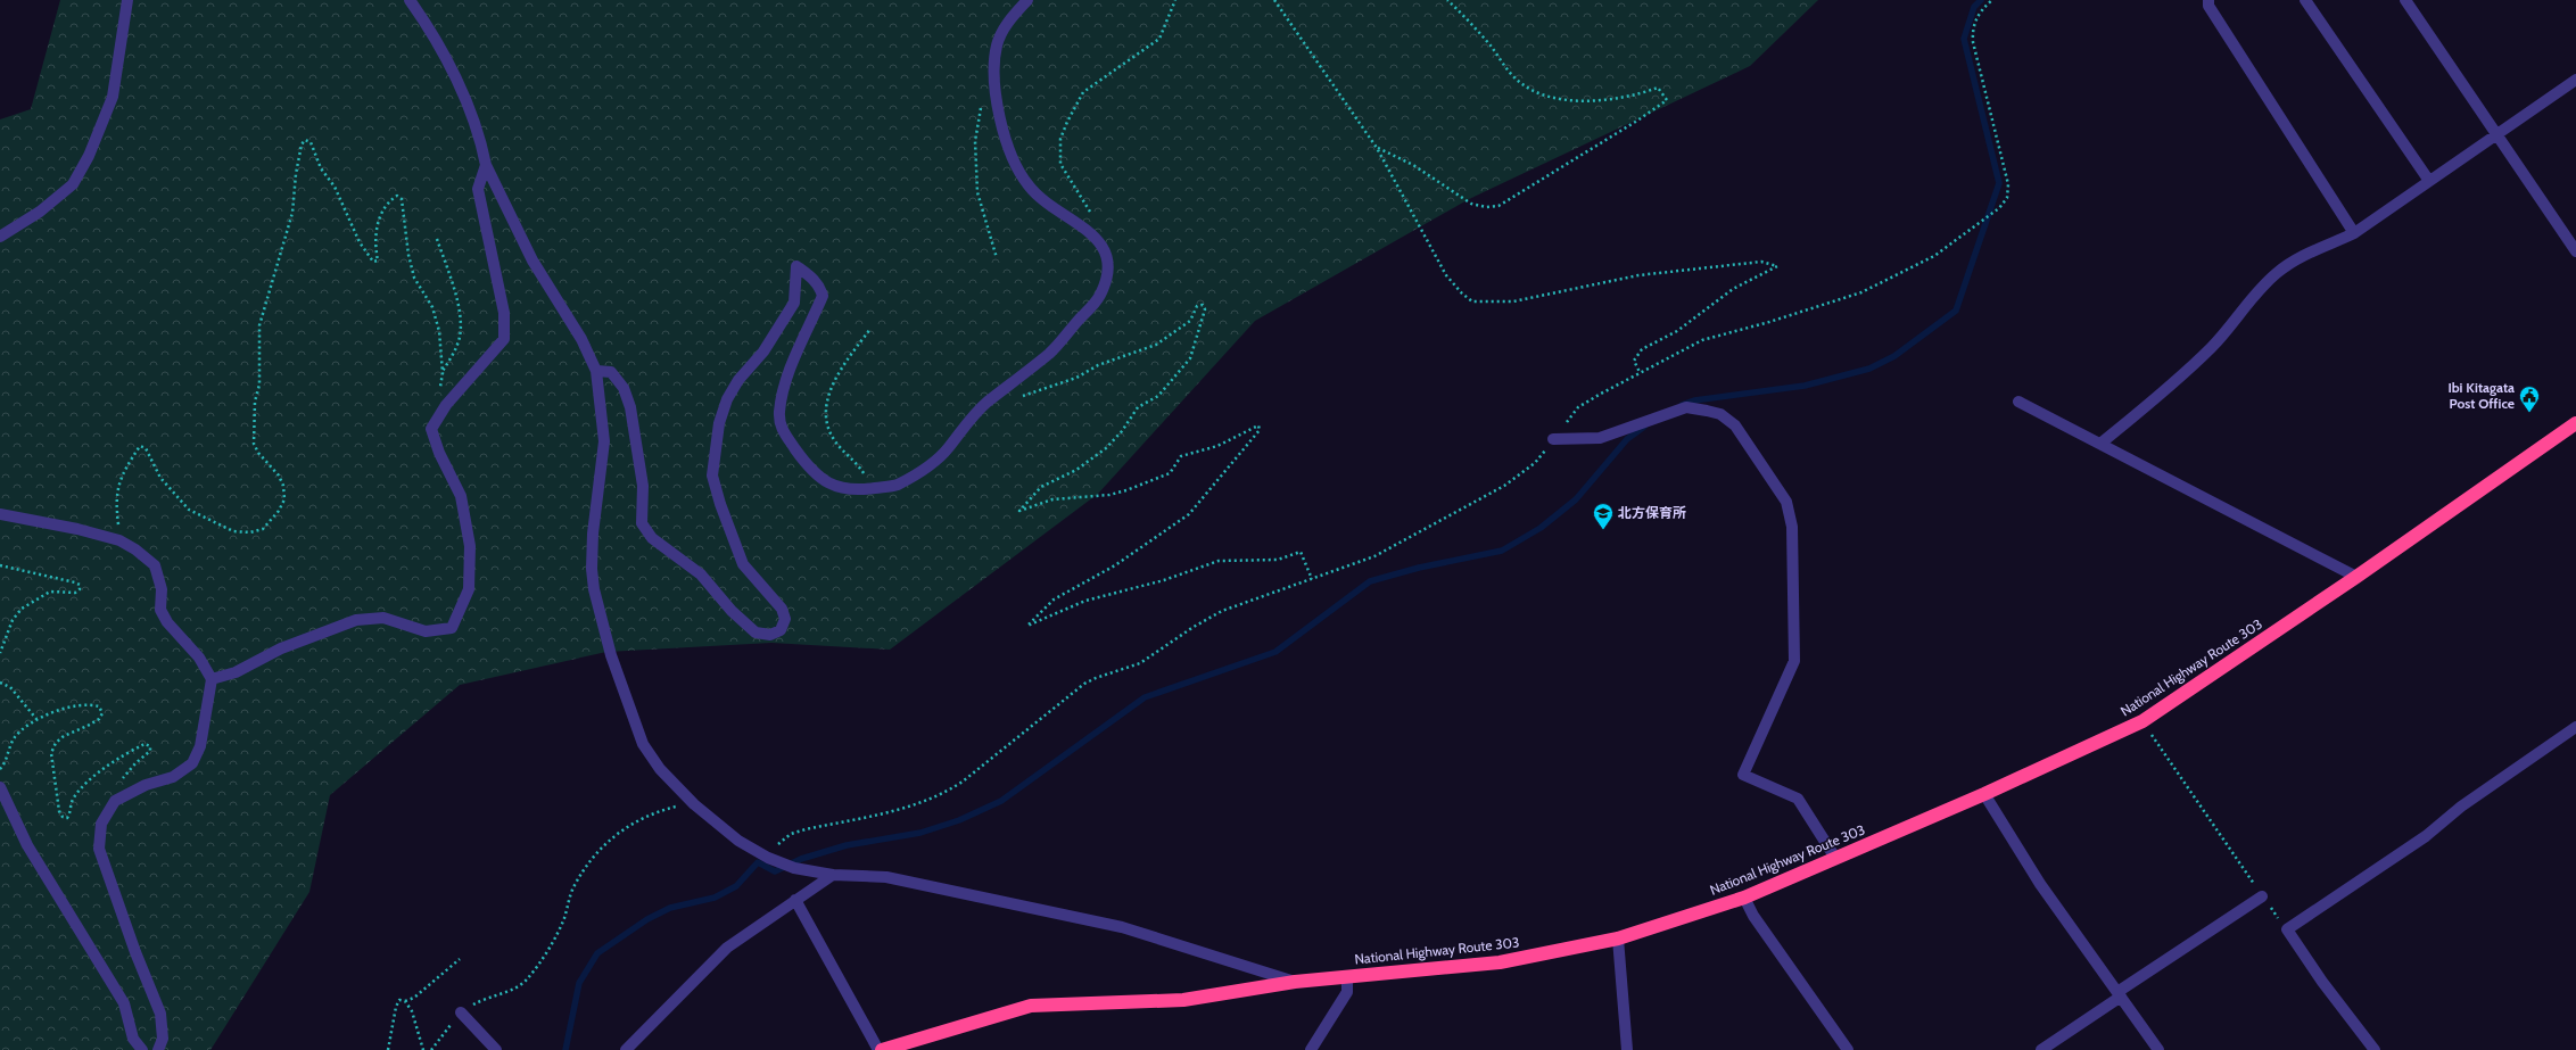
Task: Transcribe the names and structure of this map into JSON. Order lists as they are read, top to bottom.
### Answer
{
  "streets": {
    "highway": ["National Highway Route 303"]
  },
  "places": {
    "public building": ["Ibi Kitagata Post Office"],
    "school or university": ["北方保育所"]
  }
}
